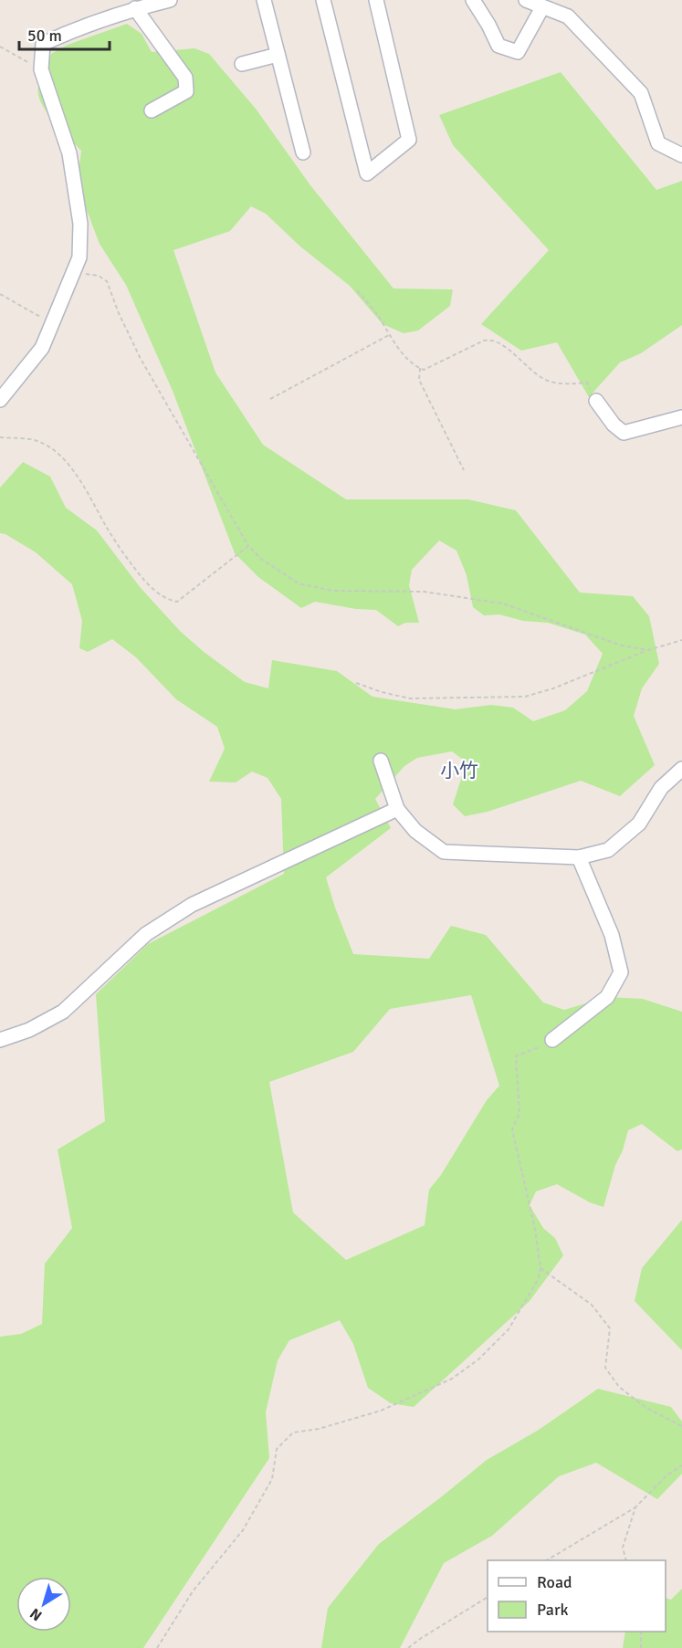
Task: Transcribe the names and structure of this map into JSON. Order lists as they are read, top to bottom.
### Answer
{
  "districts": ["小竹"],
  "legend": ["Road", "Park"],
  "scale_bar": "50 m",
  "north": "bottom left"
}
